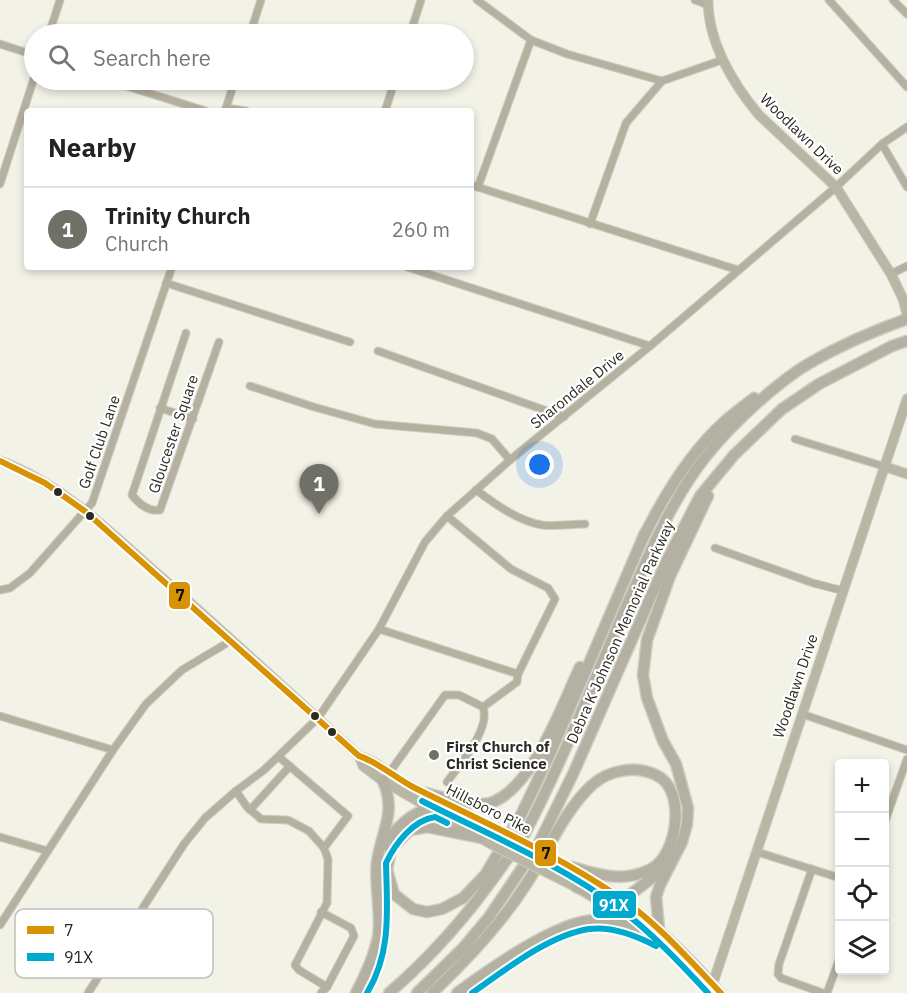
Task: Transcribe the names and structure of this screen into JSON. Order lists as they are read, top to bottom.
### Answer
{
  "streets": {
    "highway": ["Debra K Johnson Memorial Parkway"],
    "main road": ["Woodlawn Drive", "Hillsboro Pike"],
    "street": ["Sharondale Drive", "Gloucester Square", "Golf Club Lane"]
  },
  "crossings": [
    ["Woodlawn Drive", "Sharondale Drive"],
    ["Woodlawn Drive", "Debra K Johnson Memorial Parkway"],
    ["Woodlawn Drive", "Hillsboro Pike"],
    ["Sharondale Drive", "Hillsboro Pike"],
    ["Golf Club Lane", "Hillsboro Pike"]
  ],
  "places": ["First Church of Christ Science"],
  "lines": ["transit line 7", "transit line 91X"],
  "legend": ["7", "91X"],
  "page": {
    "search": "Search here",
    "heading": "Nearby",
    "list": [
      {
        "mark": "1",
        "name": "Trinity Church",
        "note": "Church",
        "value": "260 m"
      }
    ],
    "pins": "1",
    "map_buttons": ["+", "−"]
  }
}
